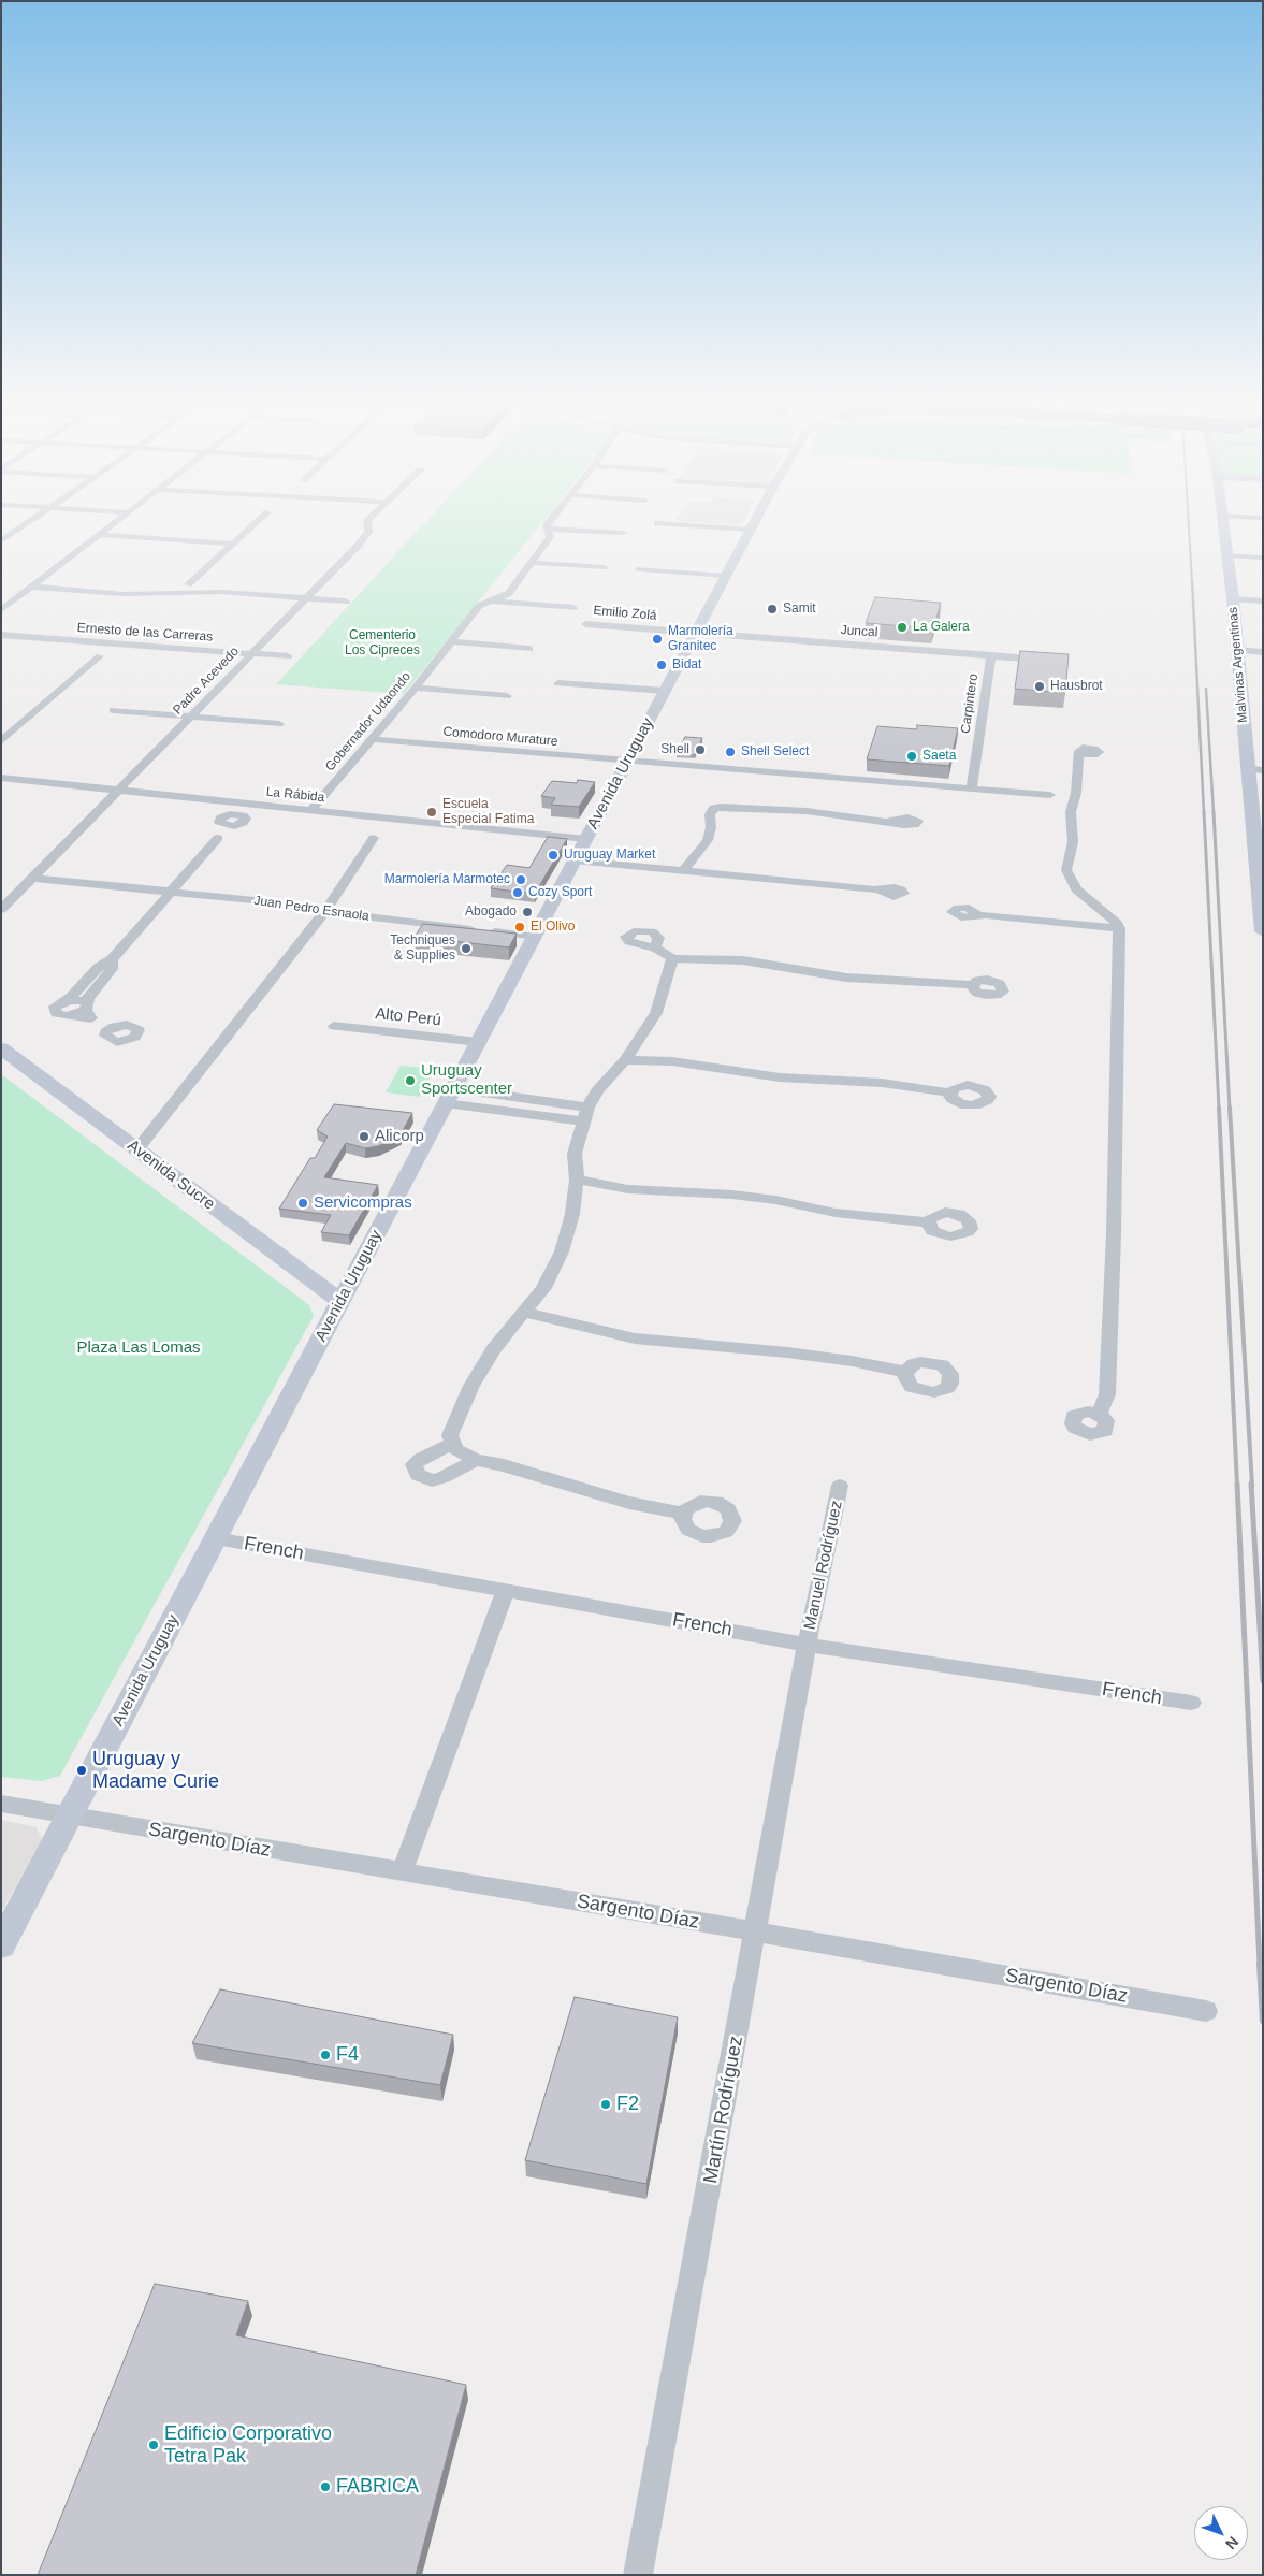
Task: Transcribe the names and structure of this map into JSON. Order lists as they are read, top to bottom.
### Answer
{
  "streets": {
    "main road": ["Malvinas Argentinas", "Avenida Uruguay", "Avenida Sucre"],
    "street": [
      "Emilio Zolá",
      "Juncal",
      "Ernesto de las Carreras",
      "Padre Acevedo",
      "Carpintero",
      "Gobernador Udaondo",
      "Comodoro Murature",
      "La Rábida",
      "Juan Pedro Esnaola",
      "Alto Perú",
      "French",
      "Manuel Rodríguez",
      "Sargento Díaz",
      "Martín Rodríguez"
    ]
  },
  "crossings": [
    ["Emilio Zolá", "Juncal"],
    ["Emilio Zolá", "Gobernador Udaondo"],
    ["Emilio Zolá", "Avenida Uruguay"],
    ["Juncal", "Carpintero"],
    ["Juncal", "Avenida Uruguay"],
    ["Ernesto de las Carreras", "Padre Acevedo"],
    ["Padre Acevedo", "La Rábida"],
    ["Padre Acevedo", "Juan Pedro Esnaola"],
    ["Carpintero", "Comodoro Murature"],
    ["Gobernador Udaondo", "Comodoro Murature"],
    ["Gobernador Udaondo", "La Rábida"],
    ["Comodoro Murature", "Avenida Uruguay"],
    ["Avenida Uruguay", "La Rábida"],
    ["Avenida Uruguay", "Juan Pedro Esnaola"],
    ["Avenida Uruguay", "Alto Perú"],
    ["Avenida Uruguay", "Avenida Sucre"],
    ["Avenida Uruguay", "French"],
    ["Avenida Uruguay", "Sargento Díaz"],
    ["French", "Manuel Rodríguez"],
    ["French", "Martín Rodríguez"],
    ["Manuel Rodríguez", "Martín Rodríguez"],
    ["Sargento Díaz", "Martín Rodríguez"]
  ],
  "parks": ["Cementerio Los Cipreces", "Plaza Las Lomas"],
  "places": [
    "Samit",
    "La Galera",
    "Marmolería Granitec",
    "Bidat",
    "Hausbrot",
    "Shell",
    "Shell Select",
    "Saeta",
    "Escuela Especial Fatima",
    "Uruguay Market",
    "Marmolería Marmotec",
    "Cozy Sport",
    "Abogado",
    "El Olivo",
    "Techniques & Supplies",
    "Uruguay Sportscenter",
    "Alicorp",
    "Servicompras",
    "Uruguay y Madame Curie",
    "F4",
    "F2",
    "Edificio Corporativo Tetra Pak",
    "FABRICA"
  ],
  "north": "bottom right"
}
